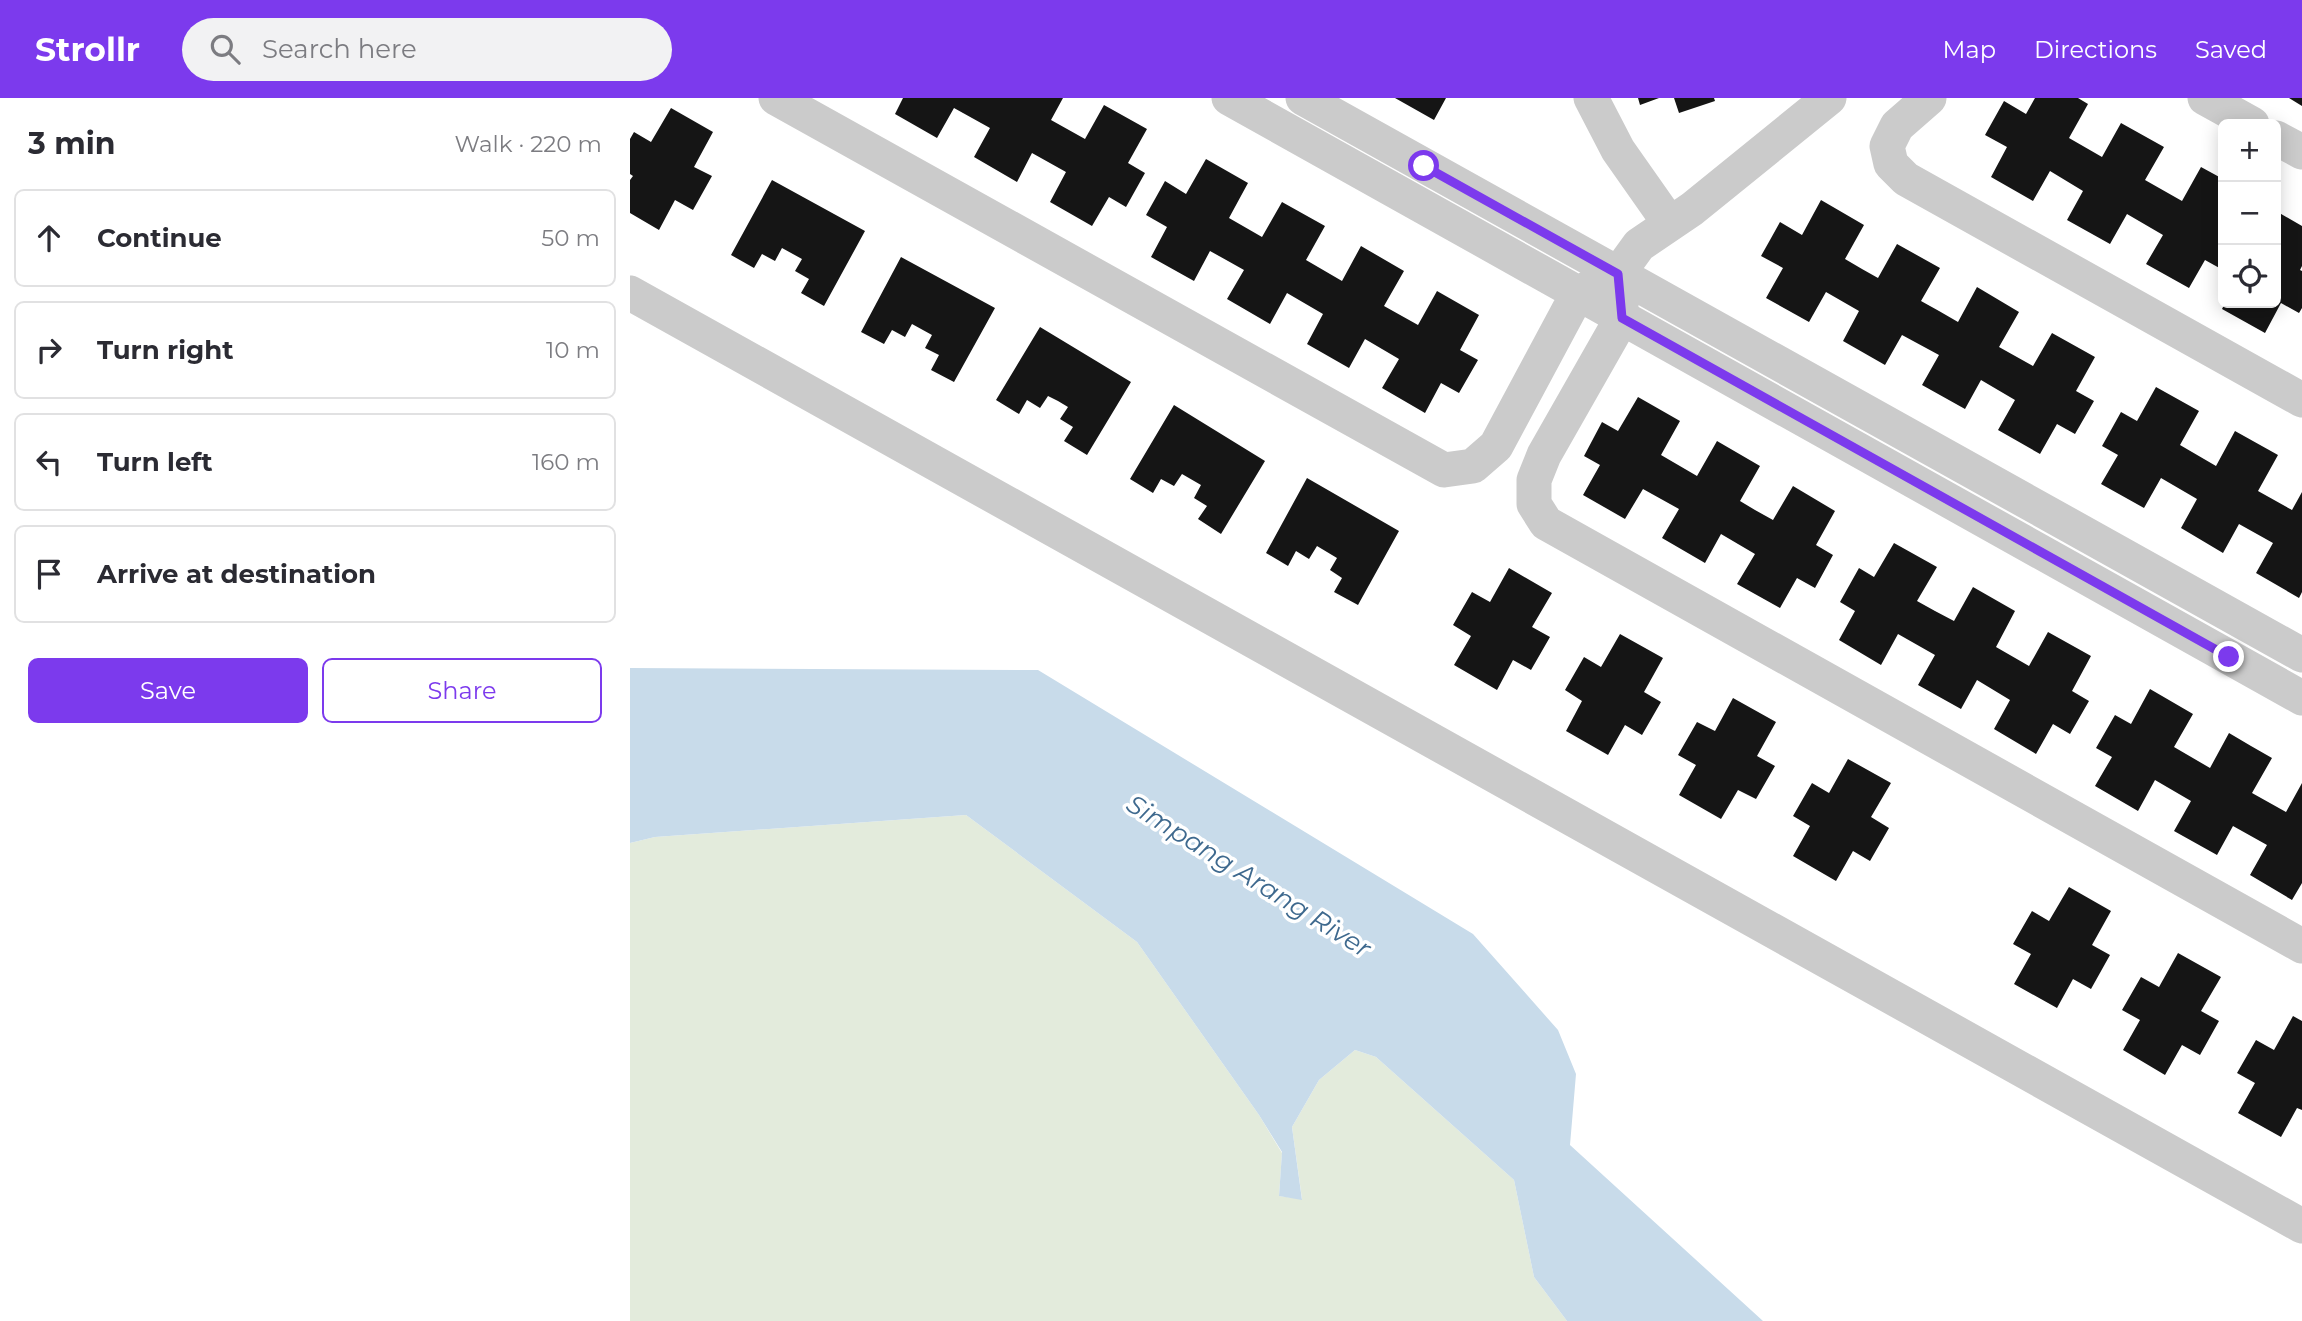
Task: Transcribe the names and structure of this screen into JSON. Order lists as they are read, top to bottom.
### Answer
{
  "water": ["Simpang Arang River"],
  "page": {
    "header": "Strollr",
    "search": "Search here",
    "nav": ["Map", "Directions", "Saved"],
    "heading": ["3 min", "Walk · 220 m"],
    "map_buttons": ["+", "−"],
    "list": [
      ["Continue", "50 m"],
      ["Turn right", "10 m"],
      ["Turn left", "160 m"],
      "Arrive at destination"
    ],
    "buttons": ["Save", "Share"]
  }
}
